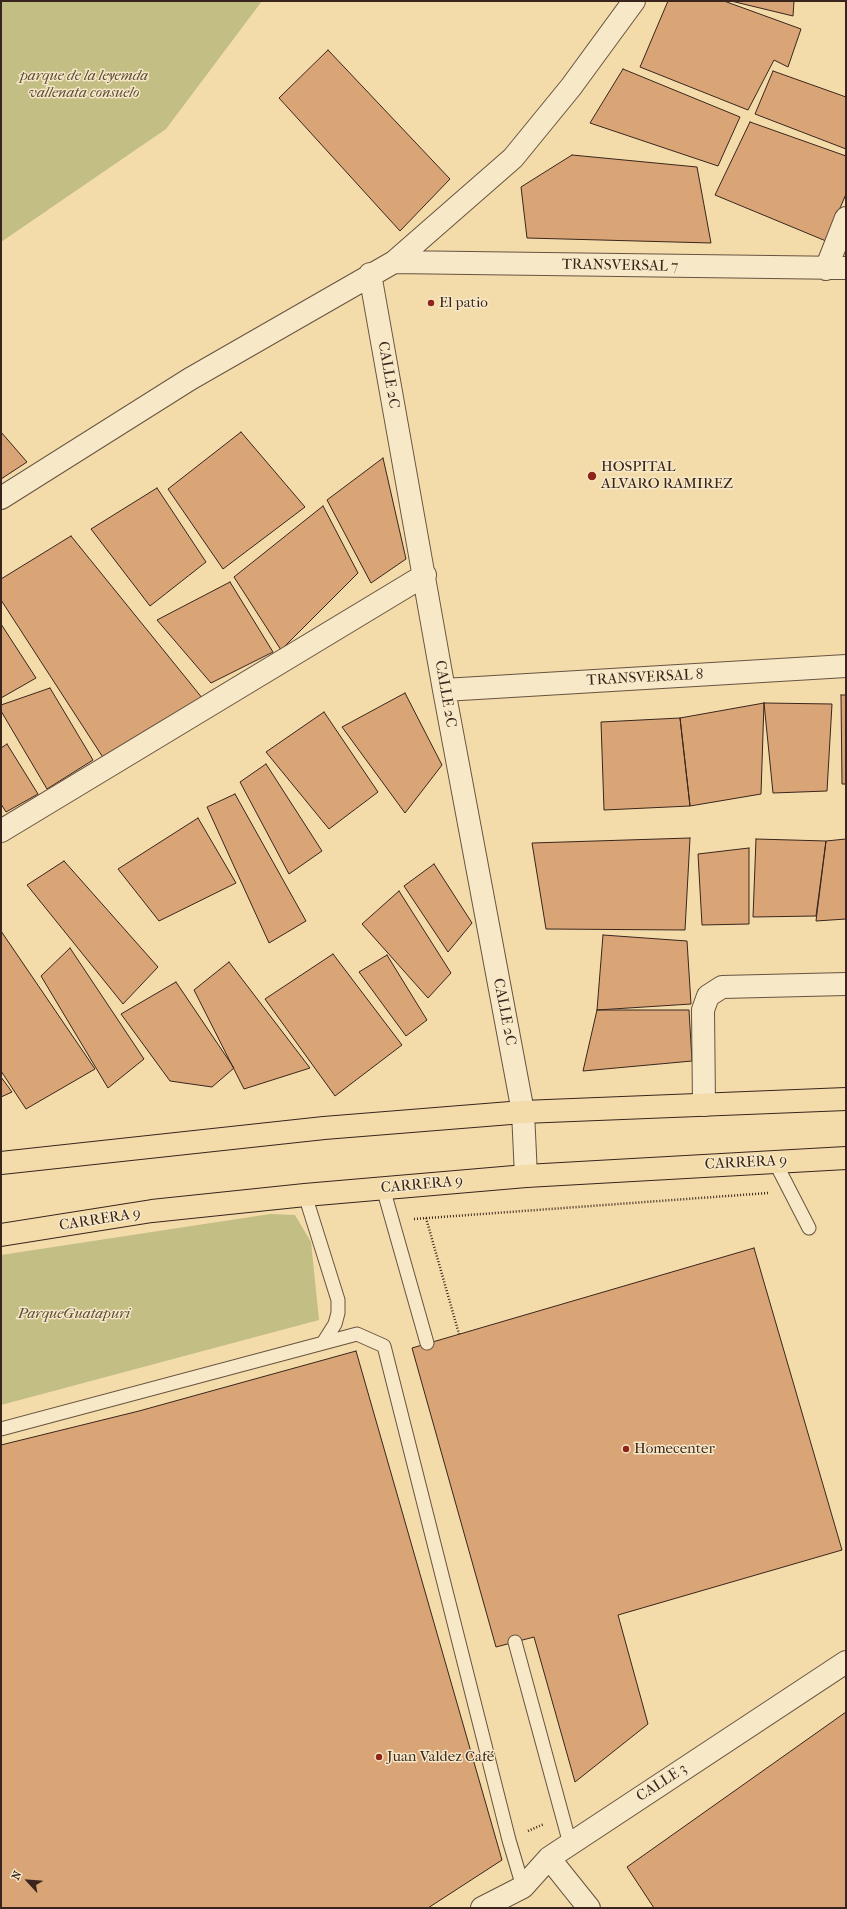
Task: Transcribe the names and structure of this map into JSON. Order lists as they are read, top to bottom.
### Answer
{
  "streets": {
    "highway": ["CARRERA 9"],
    "street": [
      "TRANSVERSAL 7",
      "CALLE 2C",
      "TRANSVERSAL 8",
      "CALLE 3"
    ]
  },
  "crossings": [
    ["CALLE 2C", "TRANSVERSAL 8"],
    ["CALLE 2C", "CARRERA 9"]
  ],
  "parks": ["parque de la leyemda vallenata consuelo", "ParqueGuatapuri"],
  "places": [
    "El patio",
    "HOSPITAL ALVARO RAMIREZ",
    "Homecenter",
    "Juan Valdez Café"
  ],
  "north": "top left"
}
